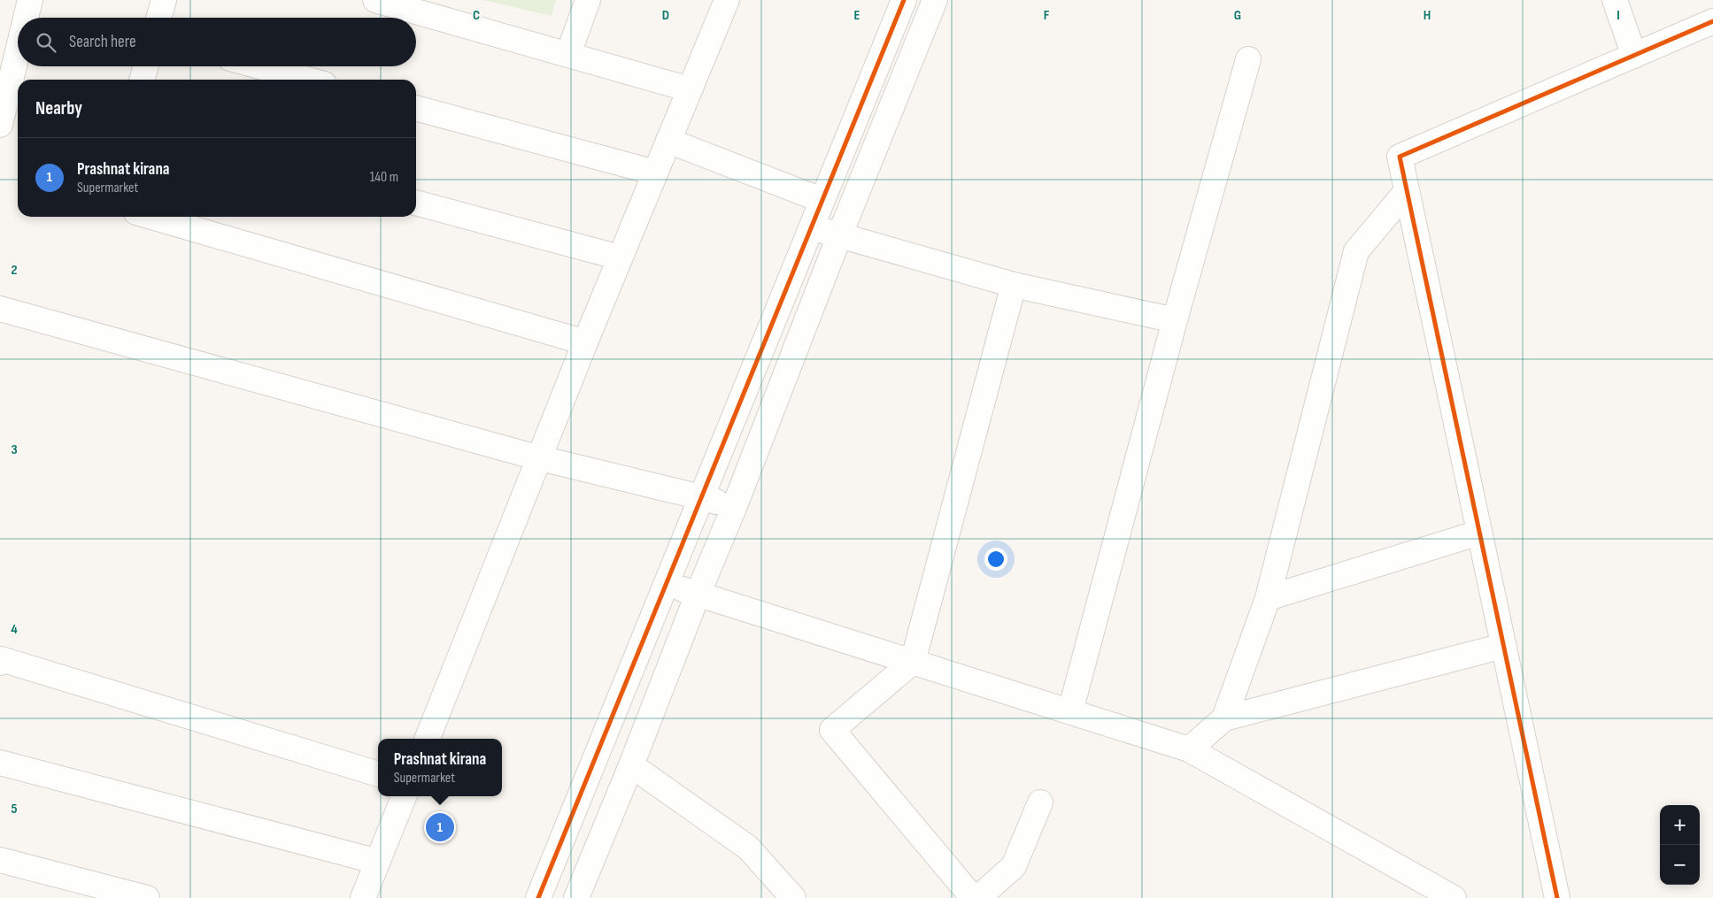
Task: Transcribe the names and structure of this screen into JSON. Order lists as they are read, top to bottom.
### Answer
{
  "page": {
    "search": "Search here",
    "heading": "Nearby",
    "list": [
      {
        "mark": "1",
        "name": "Prashnat kirana",
        "note": "Supermarket",
        "value": "140 m"
      }
    ],
    "popup": ["Prashnat kirana", "Supermarket"],
    "map_buttons": ["+", "−"],
    "pins": "1"
  },
  "grid": {
    "columns": [
      "C",
      "D",
      "E",
      "F",
      "G",
      "H",
      "I"
    ],
    "rows": [
      "2",
      "3",
      "4",
      "5"
    ]
  }
}
